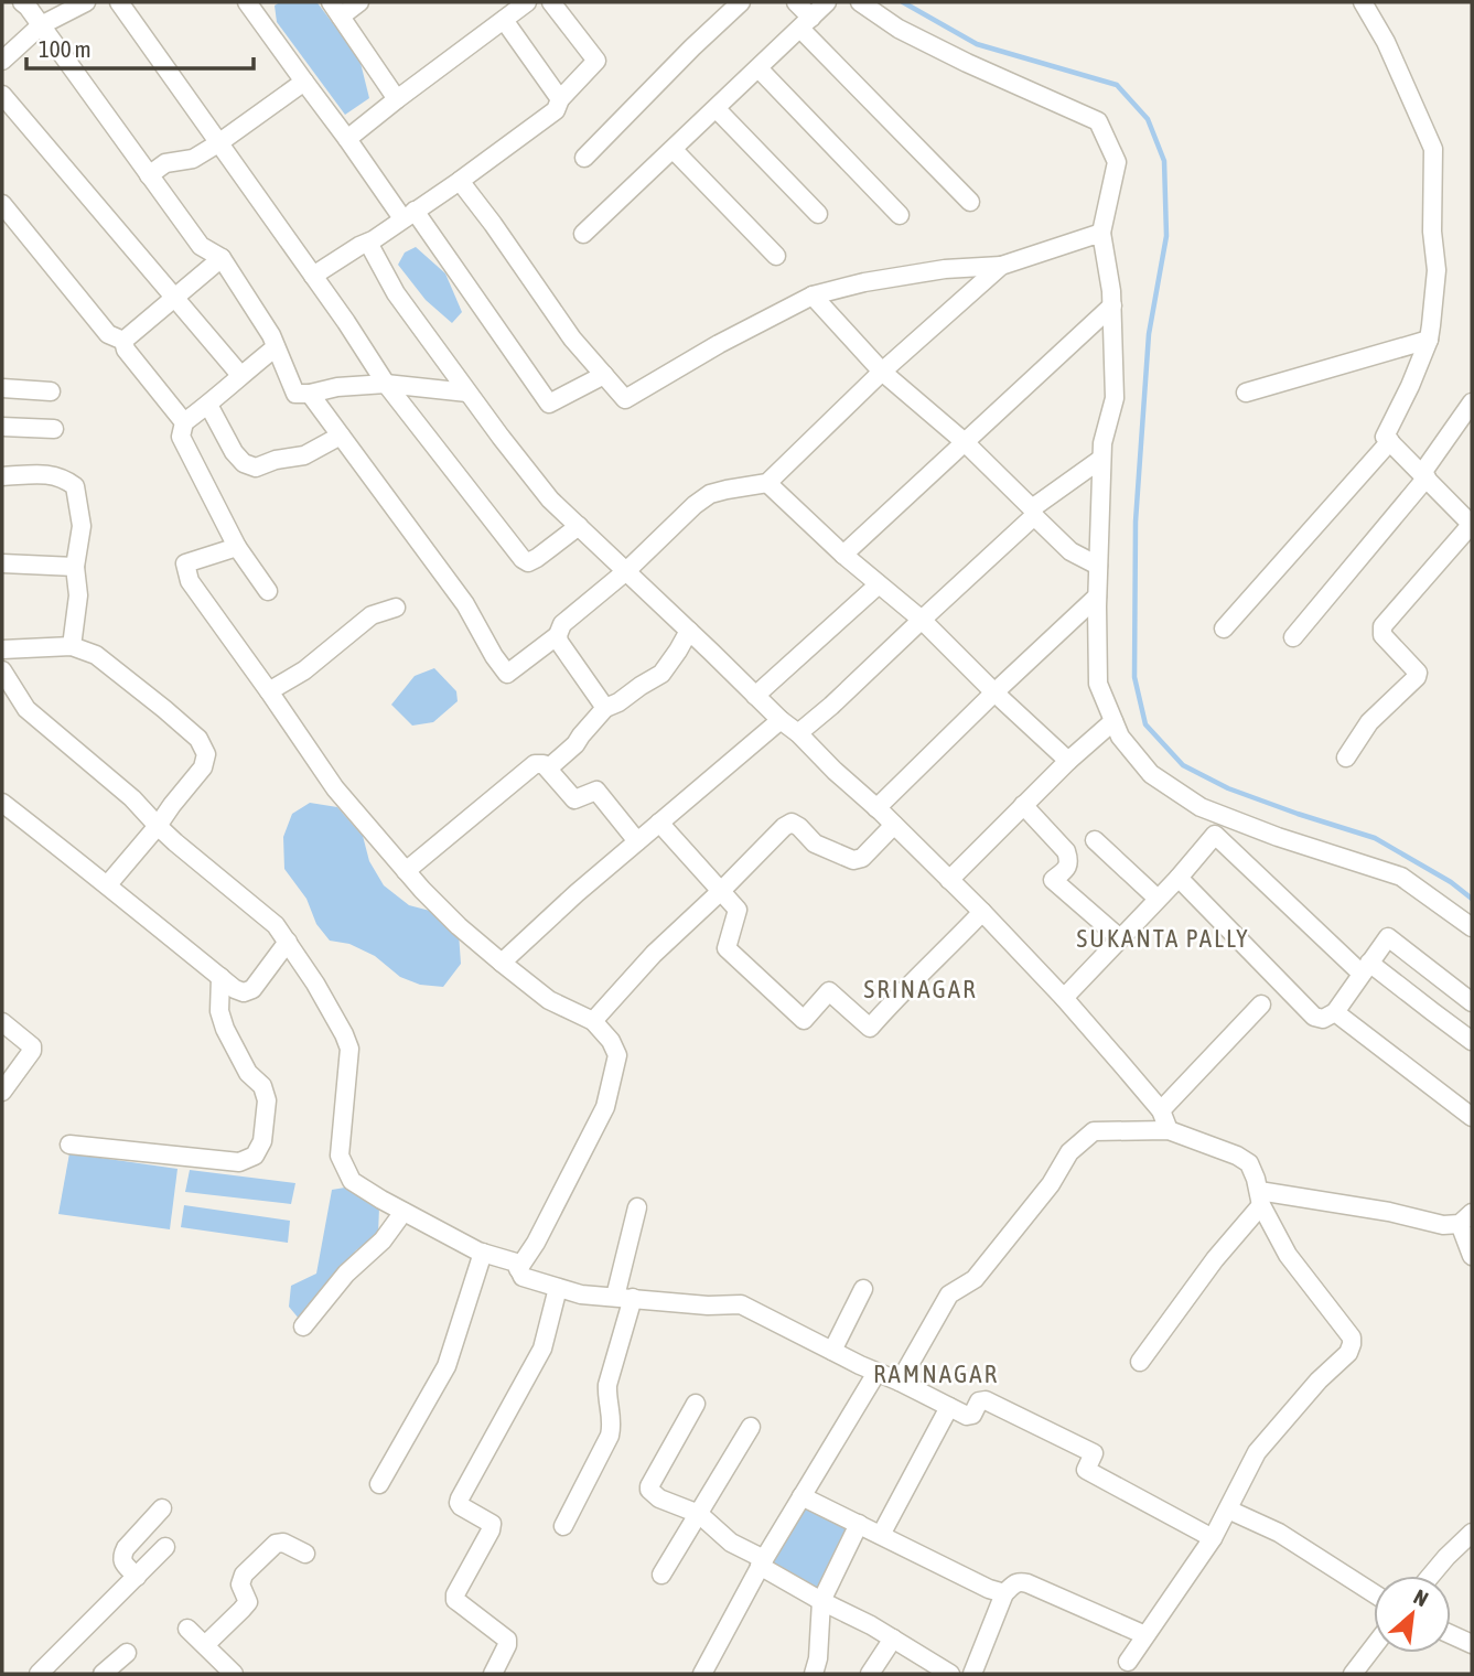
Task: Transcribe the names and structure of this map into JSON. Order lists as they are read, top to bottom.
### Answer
{
  "districts": ["SUKANTA PALLY", "SRINAGAR", "RAMNAGAR"],
  "scale_bar": "100 m",
  "north": "top right"
}
